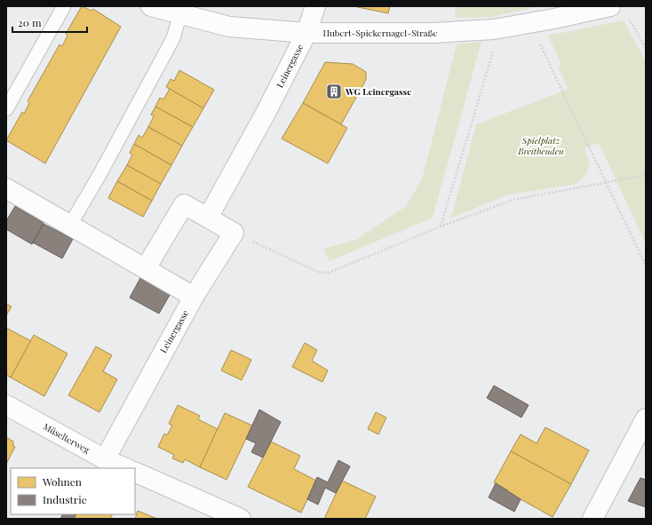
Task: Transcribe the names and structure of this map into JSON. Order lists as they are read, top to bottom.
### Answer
{
  "streets": {
    "street": ["Hubert-Spickernagel-Straße", "Leinergasse", "Müselterweg"]
  },
  "crossings": [
    ["Hubert-Spickernagel-Straße", "Leinergasse"],
    ["Leinergasse", "Müselterweg"]
  ],
  "parks": ["Spielplatz Breitbenden"],
  "places": {
    "building": ["WG Leinergasse"]
  },
  "legend": ["Wohnen", "Industrie"],
  "scale_bar": "20 m"
}
